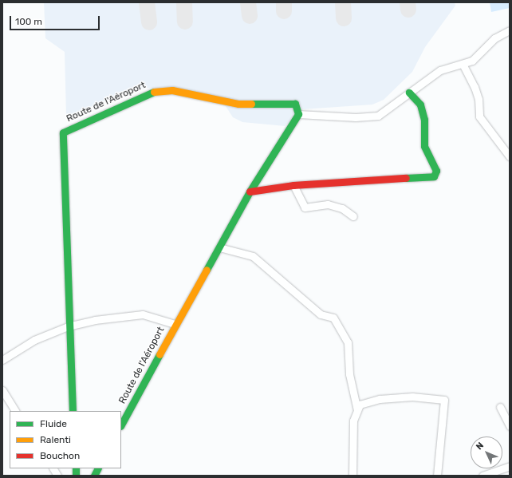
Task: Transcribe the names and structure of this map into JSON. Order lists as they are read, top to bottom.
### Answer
{
  "streets": {
    "main road": ["Route de l'Aéroport"]
  },
  "legend": ["Fluide", "Ralenti", "Bouchon"],
  "scale_bar": "100 m",
  "north": "top left"
}
